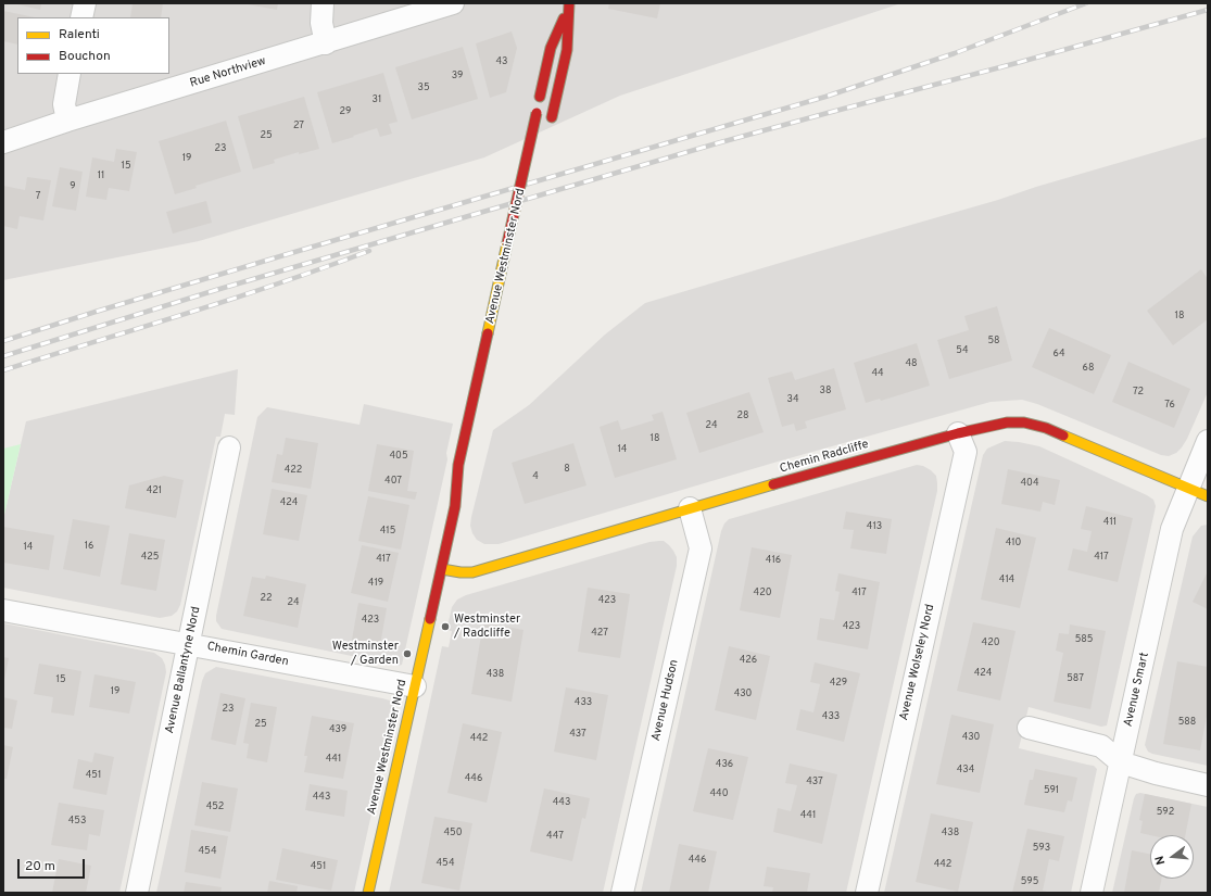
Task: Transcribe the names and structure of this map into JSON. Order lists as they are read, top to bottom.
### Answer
{
  "streets": {
    "street": [
      "Rue Northview",
      "Avenue Westminster Nord",
      "Chemin Radcliffe",
      "Chemin Garden",
      "Avenue Wolseley Nord",
      "Avenue Ballantyne Nord",
      "Avenue Smart",
      "Avenue Hudson"
    ]
  },
  "crossings": [
    ["Avenue Westminster Nord", "Chemin Radcliffe"],
    ["Avenue Westminster Nord", "Chemin Garden"],
    ["Chemin Radcliffe", "Avenue Wolseley Nord"],
    ["Chemin Radcliffe", "Avenue Smart"],
    ["Chemin Radcliffe", "Avenue Hudson"],
    ["Chemin Garden", "Avenue Ballantyne Nord"]
  ],
  "places": ["Westminster / Radcliffe", "Westminster / Garden"],
  "house_numbers": [
    "43",
    "39",
    "35",
    "31",
    "29",
    "27",
    "25",
    "23",
    "19",
    "15",
    "11",
    "9",
    "7",
    "18",
    "58",
    "54",
    "64",
    "48",
    "68",
    "44",
    "38",
    "72",
    "34",
    "76",
    "28",
    "24",
    "18",
    "14",
    "405",
    "8",
    "422",
    "4",
    "407",
    "404",
    "421",
    "424",
    "411",
    "413",
    "415",
    "410",
    "16",
    "14",
    "425",
    "417",
    "417",
    "416",
    "414",
    "419",
    "420",
    "417",
    "22",
    "423",
    "24",
    "423",
    "423",
    "427",
    "585",
    "420",
    "426",
    "424",
    "438",
    "587",
    "15",
    "429",
    "19",
    "430",
    "433",
    "23",
    "433",
    "588",
    "25",
    "439",
    "437",
    "430",
    "442",
    "441",
    "436",
    "434",
    "451",
    "446",
    "437",
    "591",
    "440",
    "443",
    "443",
    "452",
    "592",
    "441",
    "453",
    "450",
    "438",
    "447",
    "593",
    "454",
    "446",
    "454",
    "442",
    "451",
    "595"
  ],
  "legend": ["Ralenti", "Bouchon"],
  "scale_bar": "20 m",
  "north": "left"
}
